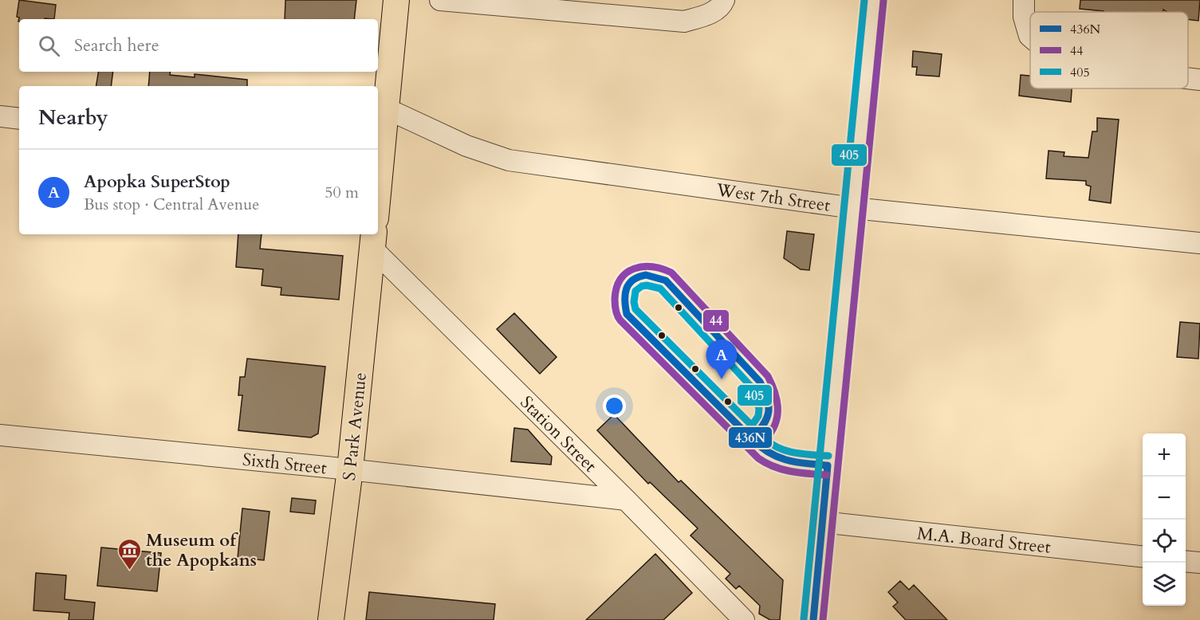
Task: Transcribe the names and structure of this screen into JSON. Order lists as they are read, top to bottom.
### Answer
{
  "streets": {
    "main road": ["S Park Avenue"],
    "street": [
      "West 7th Street",
      "Station Street",
      "Sixth Street",
      "M.A. Board Street"
    ]
  },
  "crossings": [
    ["S Park Avenue", "Station Street"],
    ["S Park Avenue", "Sixth Street"],
    ["Station Street", "Sixth Street"]
  ],
  "places": {
    "museum": ["Museum of the Apopkans"]
  },
  "lines": ["transit line 405", "transit line 44", "transit line 436N"],
  "legend": ["436N", "44", "405"],
  "page": {
    "search": "Search here",
    "heading": "Nearby",
    "list": [
      {
        "mark": "A",
        "name": "Apopka SuperStop",
        "note": "Bus stop · Central Avenue",
        "value": "50 m"
      }
    ],
    "pins": "A",
    "map_buttons": ["+", "−"]
  }
}
